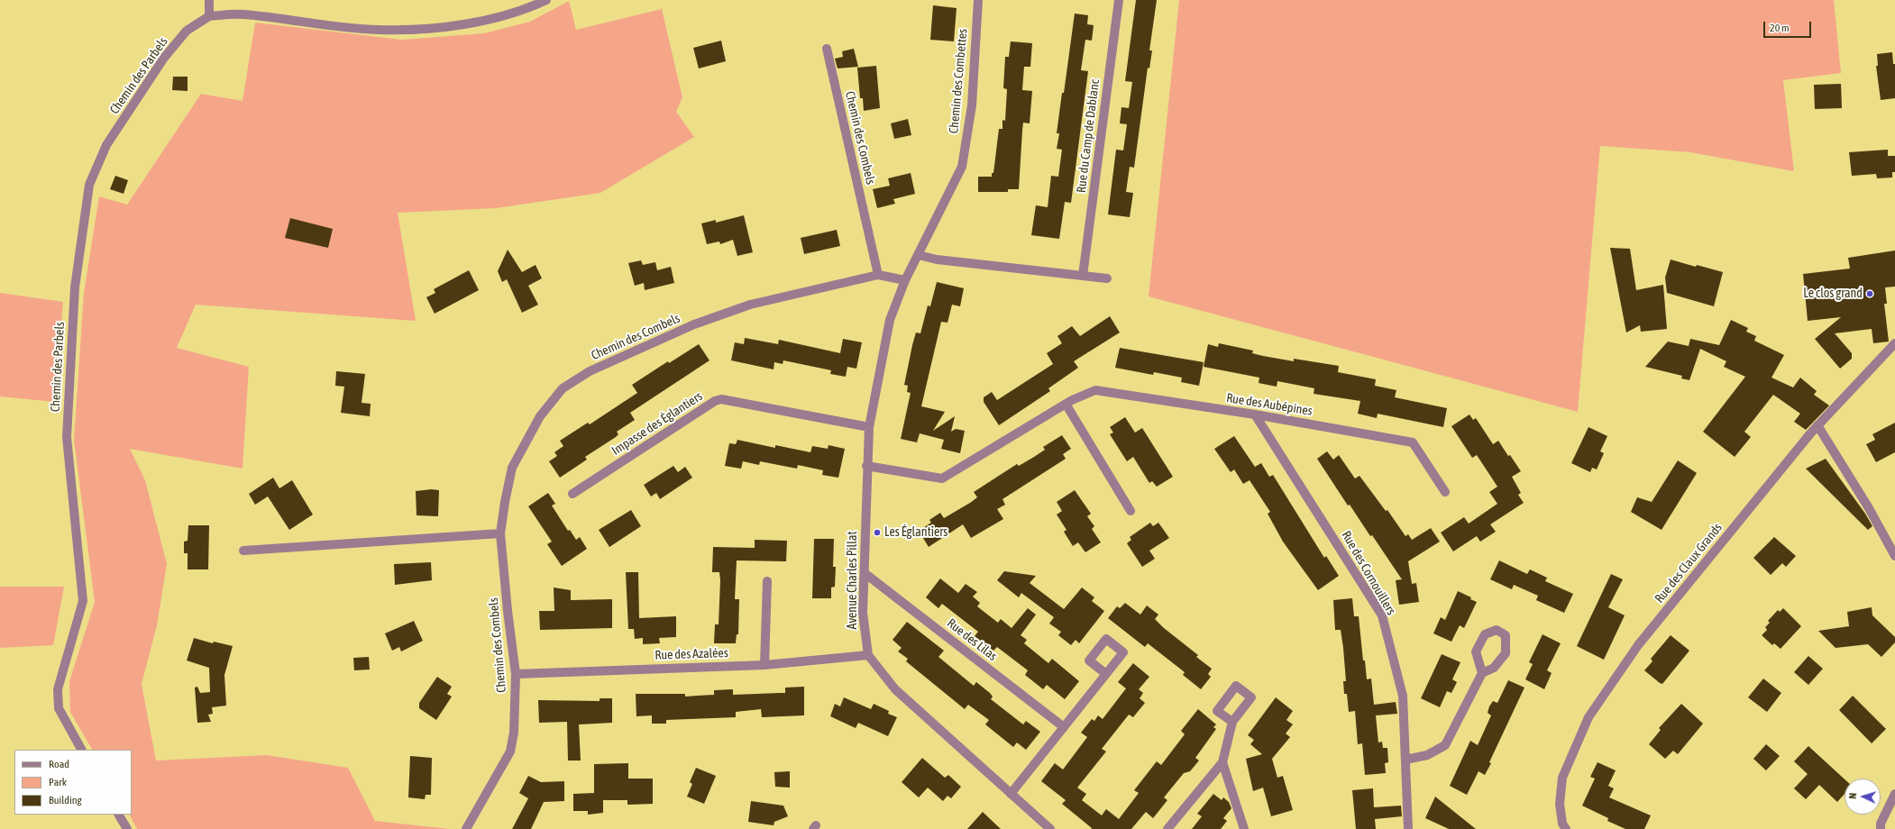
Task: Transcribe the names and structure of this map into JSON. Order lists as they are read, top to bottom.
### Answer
{
  "streets": {
    "street": [
      "Chemin des Parbels",
      "Chemin des Combettes",
      "Rue du Camp de Dablanc",
      "Chemin des Combels",
      "Rue des Aubépines",
      "Impasse des Églantiers",
      "Rue des Claux Grands",
      "Rue des Cornouillers",
      "Avenue Charles Pillat",
      "Rue des Lilas",
      "Rue des Azalées"
    ]
  },
  "crossings": [
    ["Chemin des Combettes", "Chemin des Combels"],
    ["Chemin des Combettes", "Avenue Charles Pillat"],
    ["Chemin des Combels", "Avenue Charles Pillat"],
    ["Chemin des Combels", "Rue des Azalées"],
    ["Rue des Aubépines", "Rue des Cornouillers"],
    ["Rue des Aubépines", "Avenue Charles Pillat"],
    ["Impasse des Églantiers", "Avenue Charles Pillat"],
    ["Avenue Charles Pillat", "Rue des Lilas"],
    ["Avenue Charles Pillat", "Rue des Azalées"]
  ],
  "places": ["Le clos grand", "Les Églantiers"],
  "legend": ["Road", "Park", "Building"],
  "scale_bar": "20 m",
  "north": "left"
}
